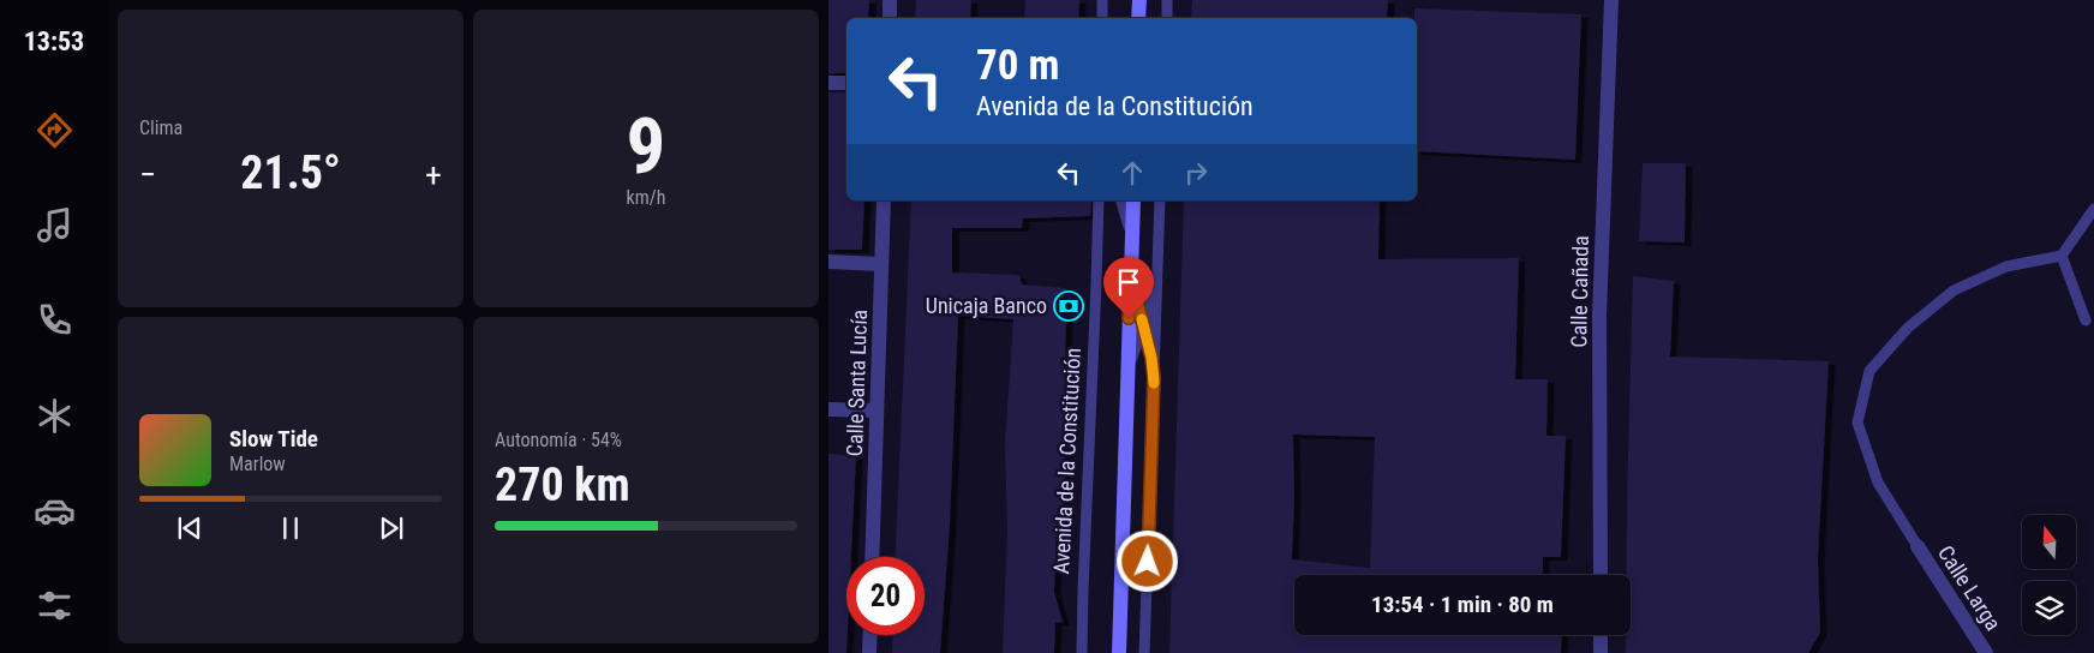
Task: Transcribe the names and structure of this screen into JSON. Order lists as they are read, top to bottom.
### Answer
{
  "streets": {
    "street": ["Calle Cañada", "Calle Santa Lucía", "Calle Larga"],
    "lane": ["Avenida de la Constitución"]
  },
  "places": {
    "bank": ["Unicaja Banco"]
  },
  "north": "top",
  "page": {
    "tabs": "13:53",
    "tile": [
      "Clima",
      ["9", "km/h"],
      ["Autonomía · 54%", "270 km"]
    ],
    "turn": ["70 m", "Avenida de la Constitución"],
    "heat": ["−", "21.5°", "+"],
    "song": ["Slow Tide", "Marlow"],
    "limit": "20",
    "trip": "13:54 · 1 min · 80 m"
  }
}
